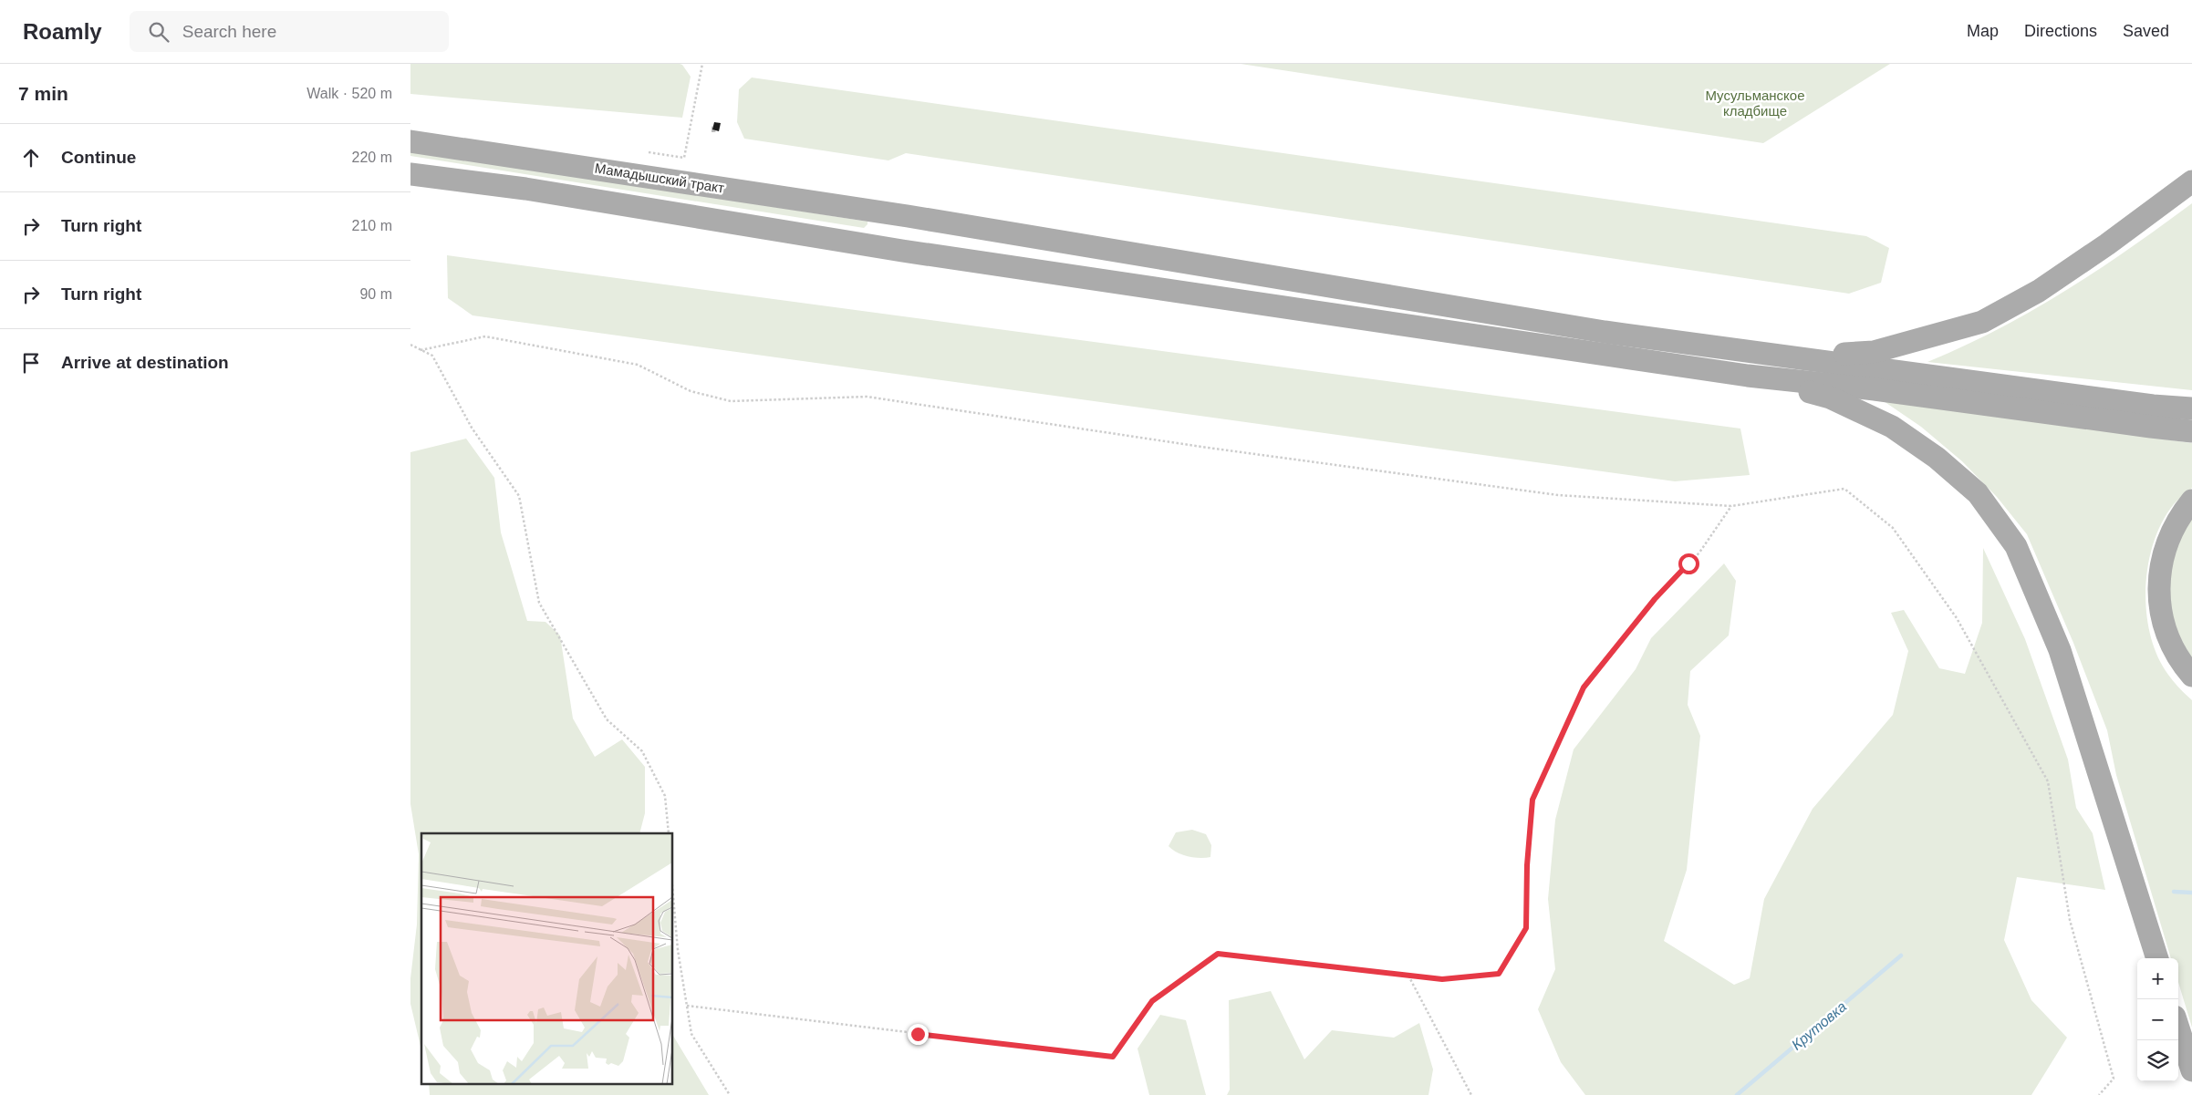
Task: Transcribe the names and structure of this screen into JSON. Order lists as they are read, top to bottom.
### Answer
{
  "streets": {
    "main road": ["Мамадышский тракт"]
  },
  "water": ["Крутовка"],
  "parks": ["Мусульманское кладбище"],
  "page": {
    "header": "Roamly",
    "search": "Search here",
    "nav": ["Map", "Directions", "Saved"],
    "heading": ["7 min", "Walk · 520 m"],
    "list": [
      ["Continue", "220 m"],
      ["Turn right", "210 m"],
      ["Turn right", "90 m"],
      "Arrive at destination"
    ],
    "map_buttons": ["+", "−"]
  }
}
